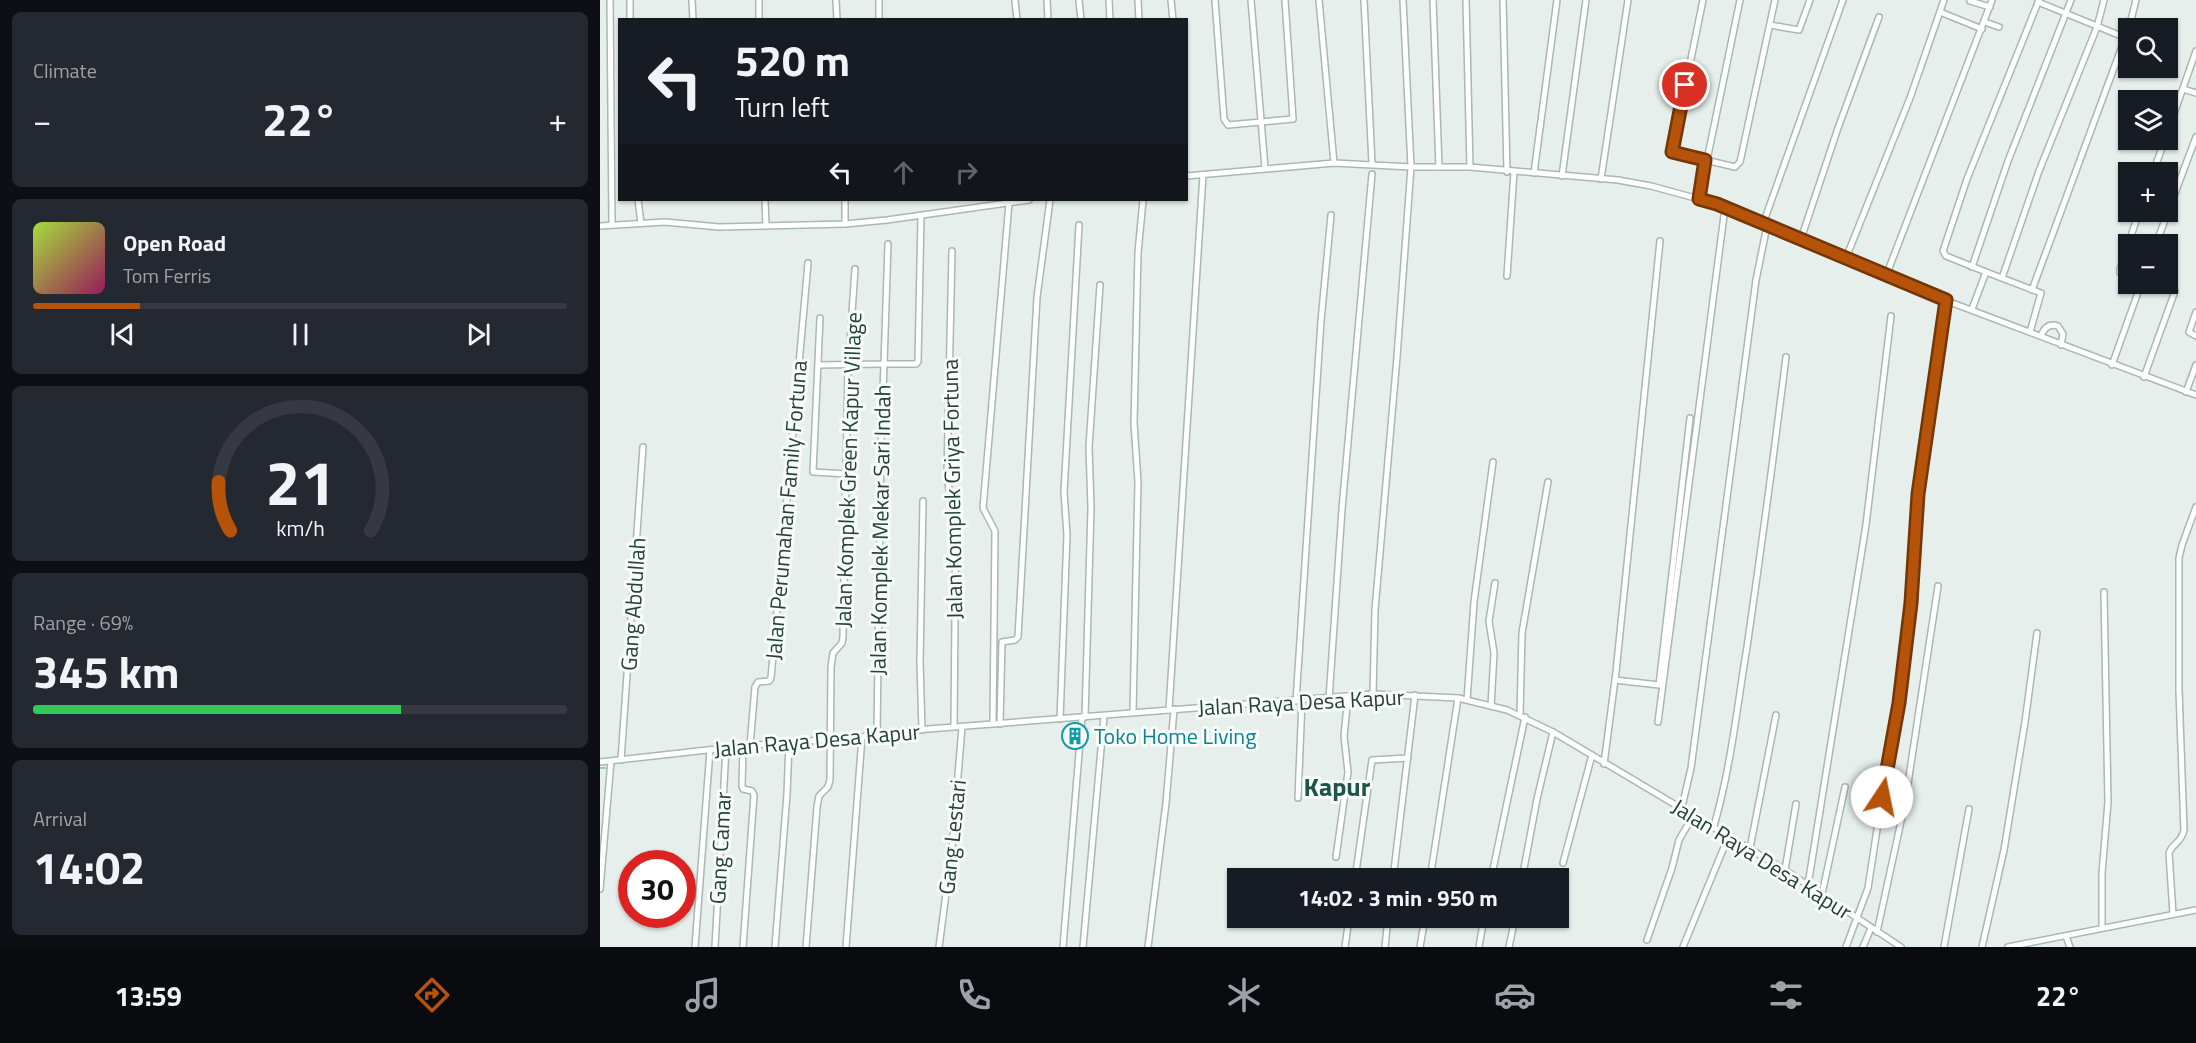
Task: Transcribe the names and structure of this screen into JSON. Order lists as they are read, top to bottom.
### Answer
{
  "streets": {
    "street": [
      "Jalan Komplek Green Kapur Village",
      "Jalan Komplek Griya Fortuna",
      "Jalan Perumahan Family Fortuna",
      "Jalan Komplek Mekar Sari Indah",
      "Gang Abdullah",
      "Jalan Raya Desa Kapur",
      "Gang Lestari",
      "Gang Camar"
    ]
  },
  "crossings": [
    ["Jalan Komplek Green Kapur Village", "Jalan Raya Desa Kapur"],
    ["Jalan Komplek Griya Fortuna", "Jalan Raya Desa Kapur"],
    ["Jalan Perumahan Family Fortuna", "Jalan Raya Desa Kapur"],
    ["Jalan Komplek Mekar Sari Indah", "Jalan Raya Desa Kapur"],
    ["Gang Abdullah", "Jalan Raya Desa Kapur"],
    ["Jalan Raya Desa Kapur", "Gang Lestari"],
    ["Jalan Raya Desa Kapur", "Gang Camar"]
  ],
  "districts": ["Kapur"],
  "places": {
    "building": ["Toko Home Living"]
  },
  "page": {
    "tile": [
      "Climate",
      ["Range · 69%", "345 km"],
      ["Arrival", "14:02"]
    ],
    "map_buttons": ["+", "−"],
    "turn": ["520 m", "Turn left"],
    "heat": ["−", "22°", "+"],
    "song": ["Open Road", "Tom Ferris"],
    "limit": "30",
    "trip": "14:02 · 3 min · 950 m",
    "tabs": ["13:59", "22°"],
    "gauge": ["21", "km/h"]
  }
}
